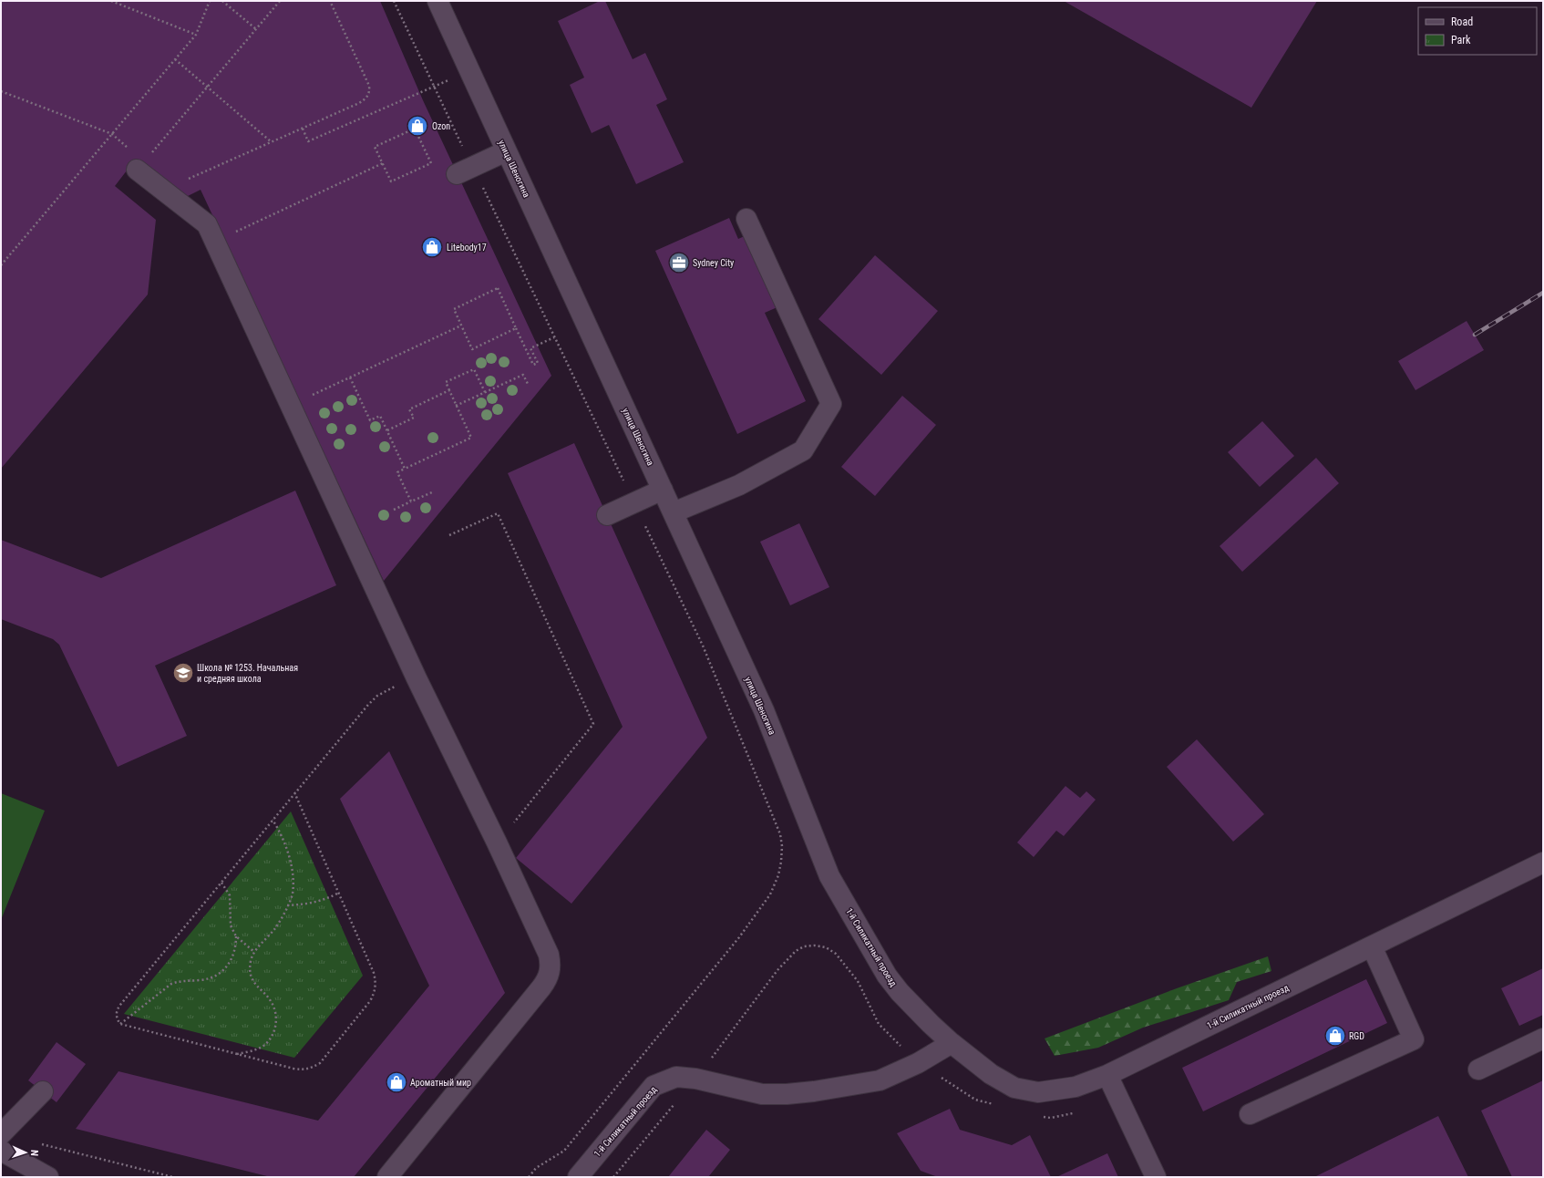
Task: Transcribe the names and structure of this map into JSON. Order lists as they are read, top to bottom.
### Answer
{
  "streets": {
    "street": ["улица Шеногина", "1-й Силикатный проезд"]
  },
  "crossings": [
    ["улица Шеногина", "1-й Силикатный проезд"]
  ],
  "places": {
    "shop": [
      "Ozon",
      "Litebody17",
      "RGD",
      "Ароматный мир"
    ],
    "office": ["Sydney City"],
    "school or university": ["Школа № 1253. Начальная и средняя школа"]
  },
  "legend": ["Road", "Park"],
  "north": "right"
}
